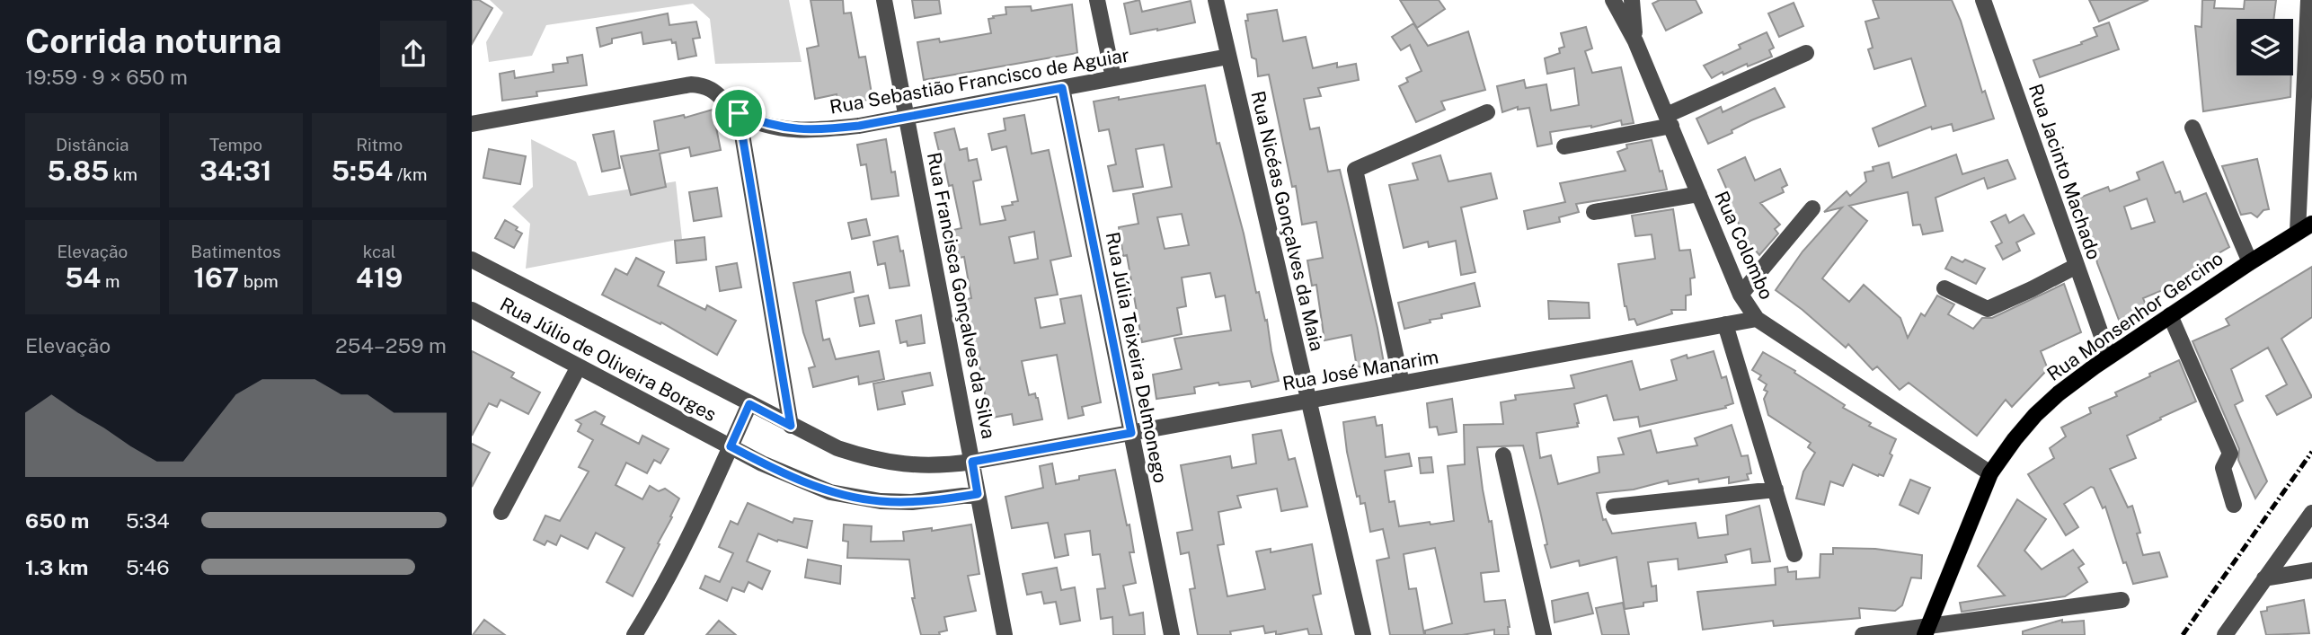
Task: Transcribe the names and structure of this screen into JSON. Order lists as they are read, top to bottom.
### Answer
{
  "streets": {
    "main road": ["Rua Monsenhor Gercino"],
    "street": [
      "Rua Sebastião Francisco de Aguiar",
      "Rua Jacinto Machado",
      "Rua Nicéas Gonçalves da Maia",
      "Rua Colombo",
      "Rua Francisca Gonçalves da Silva",
      "Rua Júlia Teixeira Delmonego",
      "Rua Júlio de Oliveira Borges",
      "Rua José Manarim"
    ]
  },
  "crossings": [
    ["Rua Sebastião Francisco de Aguiar", "Rua Nicéas Gonçalves da Maia"],
    ["Rua Sebastião Francisco de Aguiar", "Rua Francisca Gonçalves da Silva"],
    ["Rua Sebastião Francisco de Aguiar", "Rua Júlia Teixeira Delmonego"],
    ["Rua Jacinto Machado", "Rua Monsenhor Gercino"],
    ["Rua Nicéas Gonçalves da Maia", "Rua José Manarim"],
    ["Rua Colombo", "Rua Monsenhor Gercino"],
    ["Rua Colombo", "Rua José Manarim"],
    ["Rua Francisca Gonçalves da Silva", "Rua Júlio de Oliveira Borges"],
    ["Rua Francisca Gonçalves da Silva", "Rua José Manarim"],
    ["Rua Júlia Teixeira Delmonego", "Rua José Manarim"],
    ["Rua Júlio de Oliveira Borges", "Rua José Manarim"]
  ],
  "page": {
    "heading": ["Corrida noturna", "19:59 · 9 × 650 m"],
    "stats": [
      ["Distância", "5.85 km"],
      ["Tempo", "34:31"],
      ["Ritmo", "5:54 /km"],
      ["Elevação", "54 m"],
      ["Batimentos", "167 bpm"],
      ["kcal", "419"]
    ],
    "chart": ["Elevação", "254–259 m"],
    "list": [
      {
        "name": "650 m",
        "note": "5:34"
      },
      {
        "name": "1.3 km",
        "note": "5:46"
      }
    ]
  }
}
